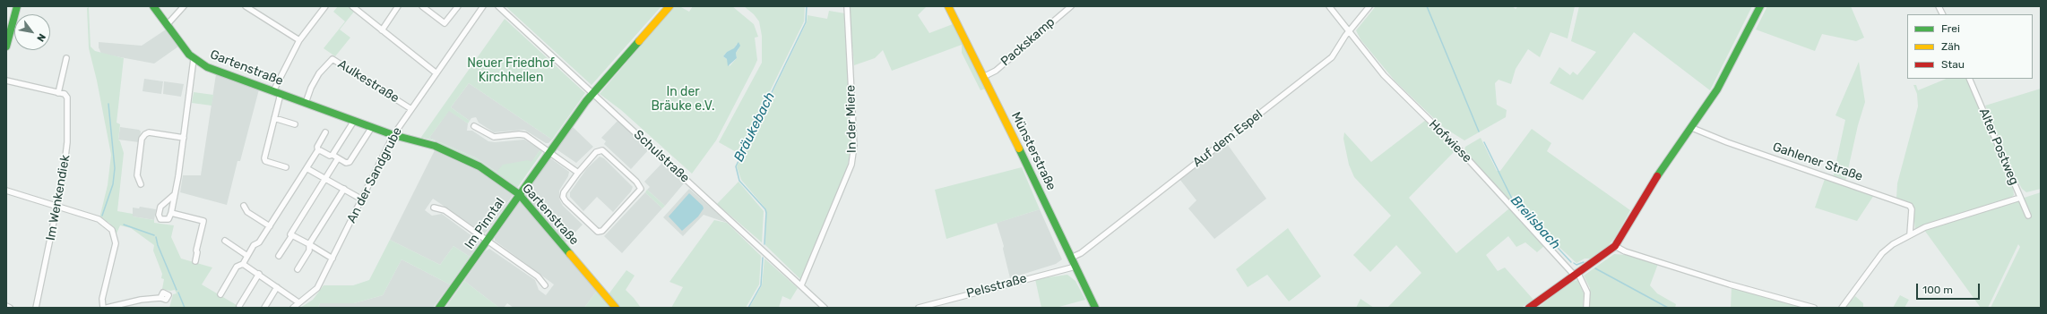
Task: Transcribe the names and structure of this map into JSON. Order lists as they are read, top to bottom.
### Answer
{
  "streets": {
    "street": [
      "Packskamp",
      "Gartenstraße",
      "Aulkestraße",
      "In der Miere",
      "Auf dem Espel",
      "Hofwiese",
      "Alter Postweg",
      "Münsterstraße",
      "Schulstraße",
      "Gahlener Straße",
      "An der Sandgrube",
      "Im Wenkendiek",
      "Im Pinntal",
      "Pelsstraße"
    ]
  },
  "crossings": [
    ["Packskamp", "Münsterstraße"],
    ["Gartenstraße", "Aulkestraße"],
    ["Gartenstraße", "An der Sandgrube"],
    ["Gartenstraße", "Im Pinntal"],
    ["Aulkestraße", "An der Sandgrube"],
    ["In der Miere", "Schulstraße"],
    ["Auf dem Espel", "Hofwiese"],
    ["Auf dem Espel", "Münsterstraße"],
    ["Münsterstraße", "Pelsstraße"],
    ["Schulstraße", "Im Pinntal"]
  ],
  "water": ["Bräukebach", "Breilsbach"],
  "parks": ["Neuer Friedhof Kirchhellen", "In der Bräuke e.V."],
  "legend": ["Frei", "Zäh", "Stau"],
  "scale_bar": "100 m",
  "north": "bottom right"
}
